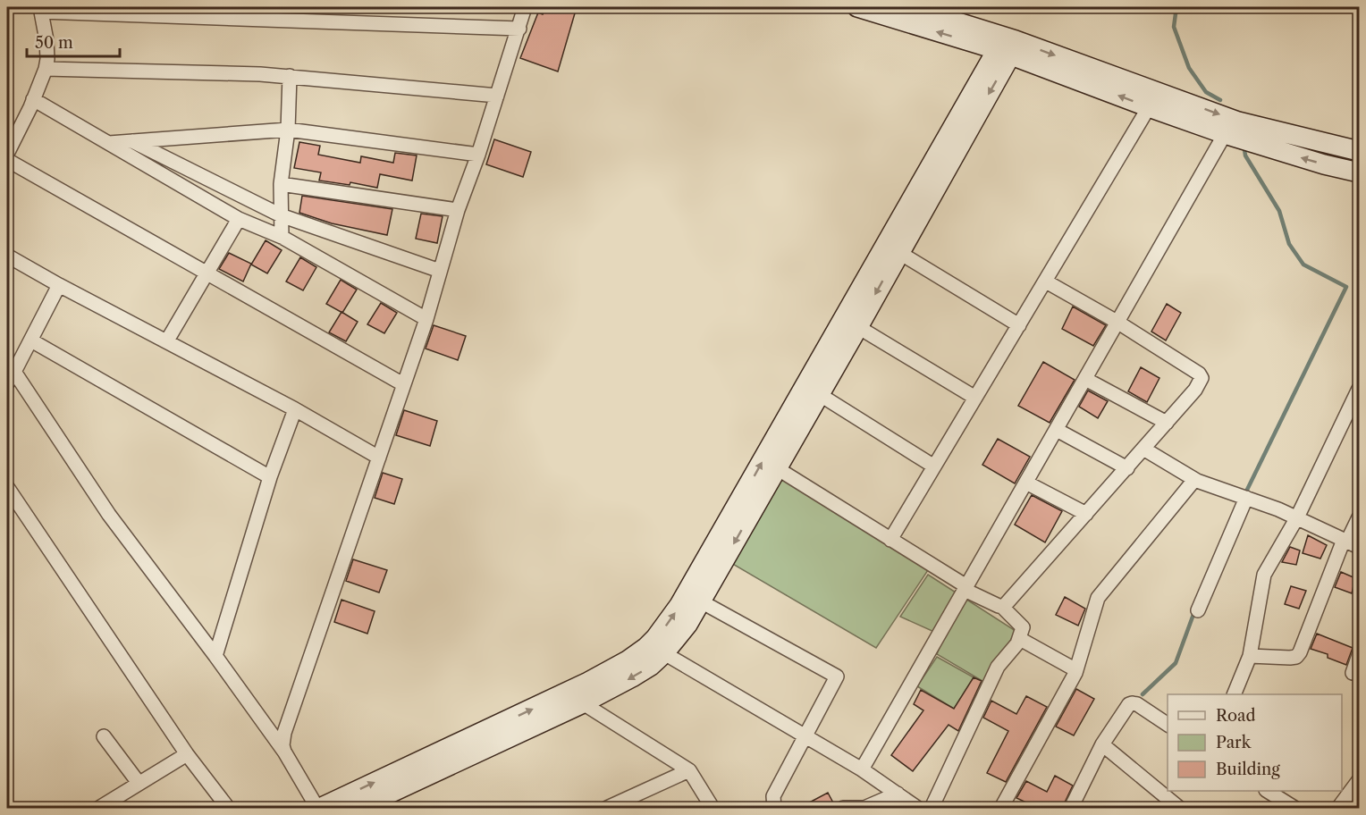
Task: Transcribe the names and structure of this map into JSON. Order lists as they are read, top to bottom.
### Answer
{
  "legend": ["Road", "Park", "Building"],
  "scale_bar": "50 m"
}
